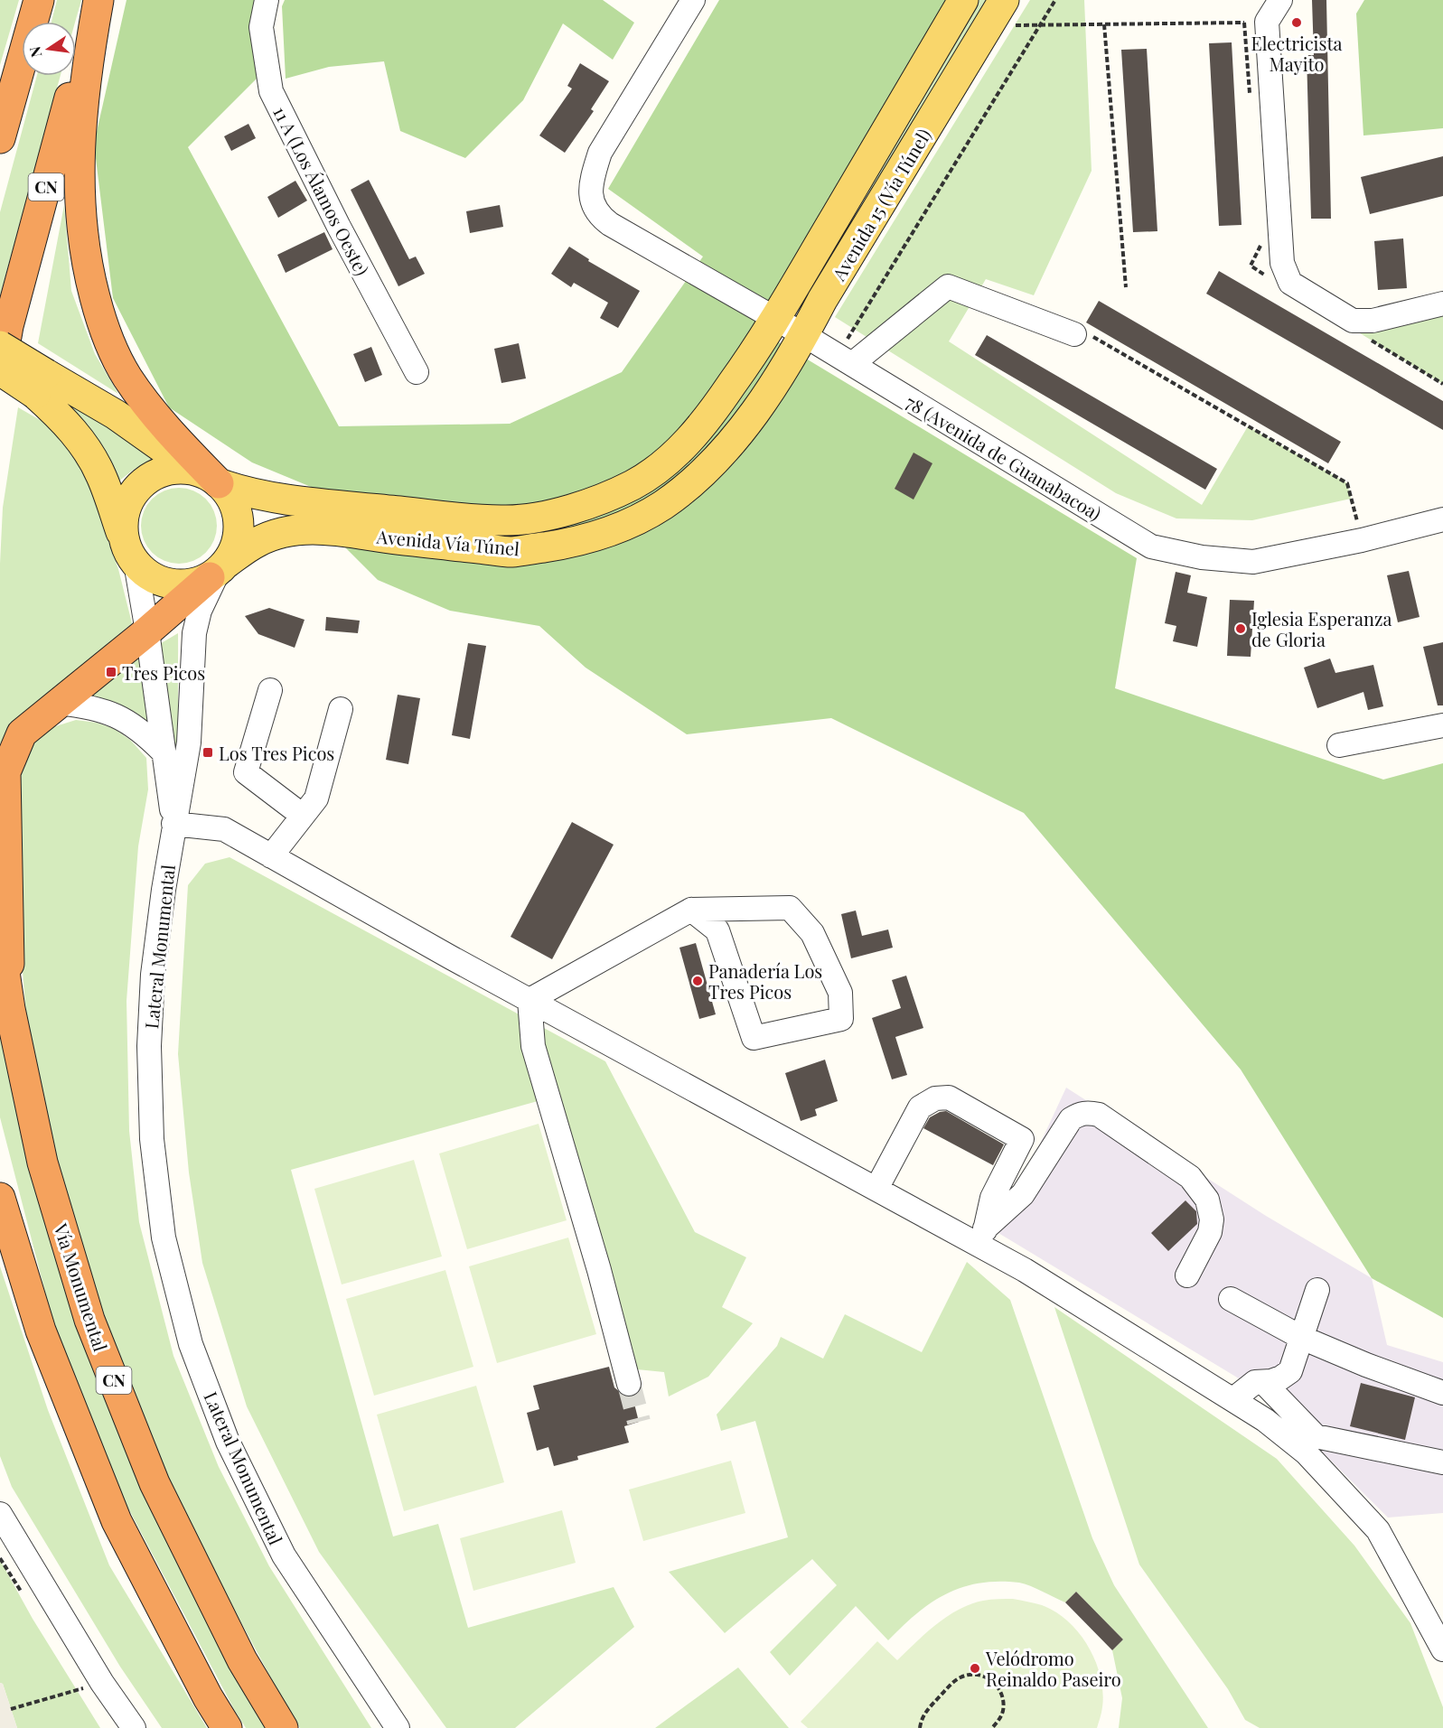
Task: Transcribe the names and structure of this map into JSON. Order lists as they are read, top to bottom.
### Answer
{
  "streets": {
    "highway": ["CN", "Vía Monumental"],
    "main road": ["Avenida 15 (Vía Túnel)", "Avenida Vía Túnel"],
    "street": ["11 A (Los Álamos Oeste)", "78 (Avenida de Guanabacoa)", "Lateral Monumental"]
  },
  "crossings": [
    ["Avenida 15 (Vía Túnel)", "78 (Avenida de Guanabacoa)"],
    ["Avenida 15 (Vía Túnel)", "Avenida Vía Túnel"],
    ["Avenida Vía Túnel", "Lateral Monumental"]
  ],
  "places": {
    "other": [
      "Electricista Mayito",
      "Iglesia Esperanza de Gloria",
      "Panadería Los Tres Picos",
      "Velódromo Reinaldo Paseiro"
    ],
    "transit": ["Tres Picos", "Los Tres Picos"]
  },
  "north": "left"
}
